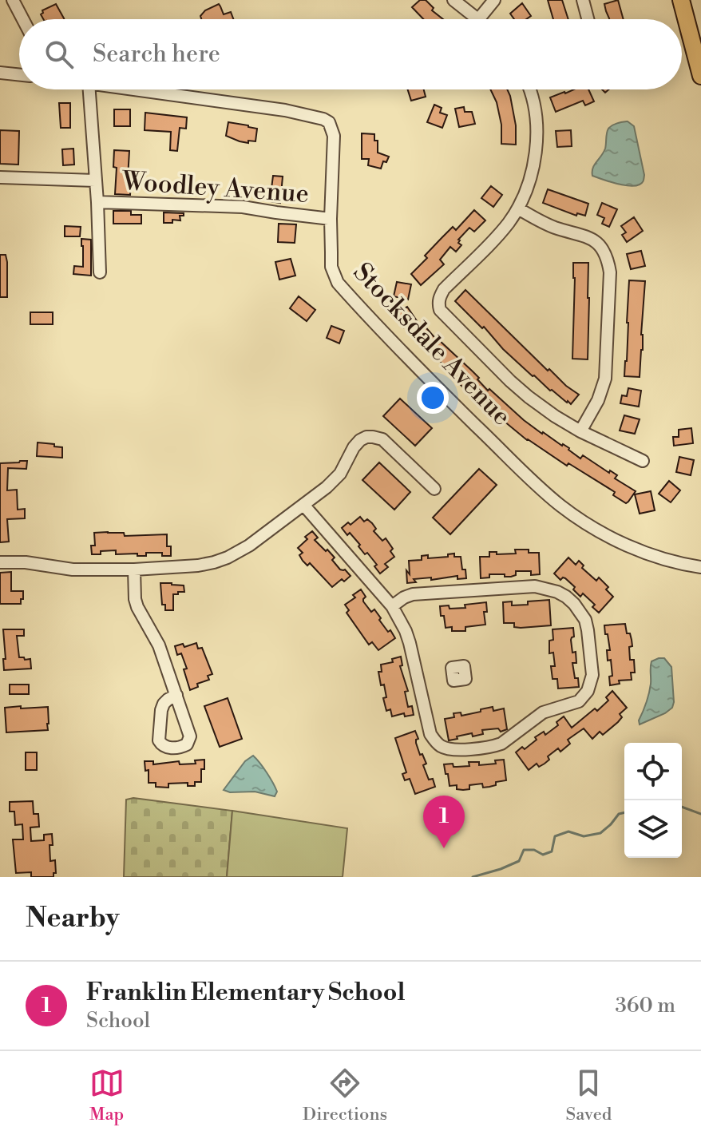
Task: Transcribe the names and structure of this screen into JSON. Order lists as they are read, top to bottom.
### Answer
{
  "streets": {
    "street": ["Woodley Avenue", "Stocksdale Avenue"]
  },
  "crossings": [
    ["Woodley Avenue", "Stocksdale Avenue"]
  ],
  "page": {
    "search": "Search here",
    "pins": "1",
    "heading": "Nearby",
    "list": [
      {
        "mark": "1",
        "name": "Franklin Elementary School",
        "note": "School",
        "value": "360 m"
      }
    ],
    "nav": ["Map", "Directions", "Saved"]
  }
}
